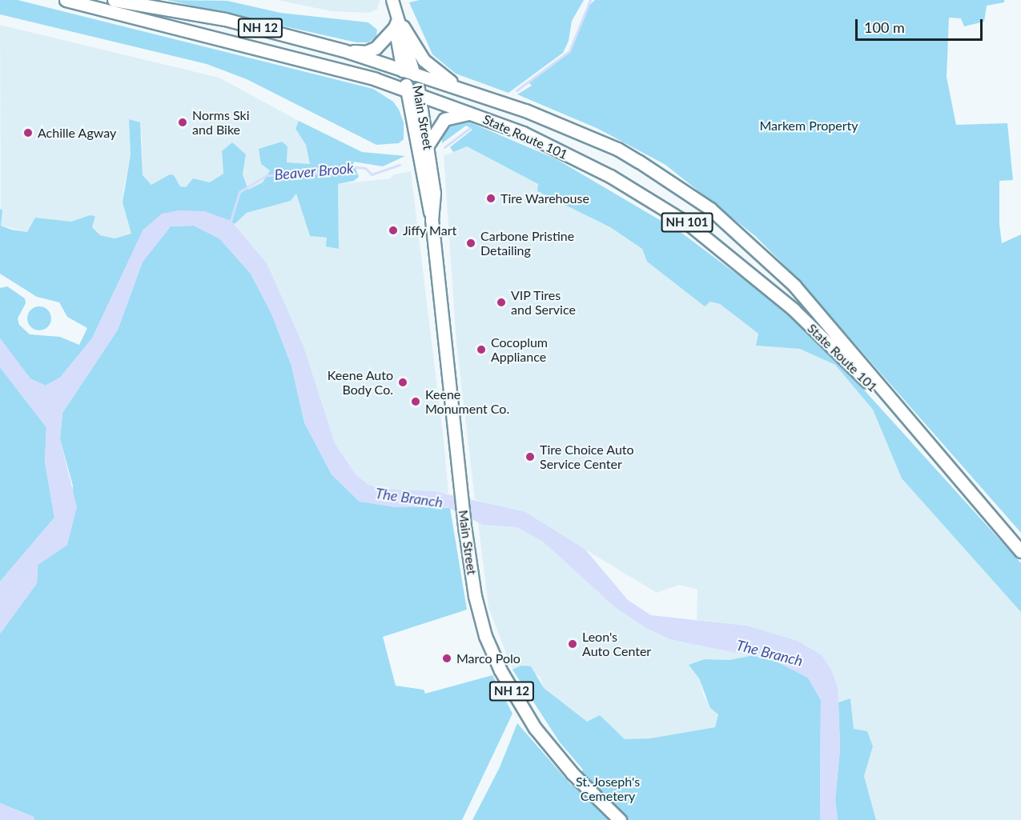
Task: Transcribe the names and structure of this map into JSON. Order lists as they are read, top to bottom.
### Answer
{
  "streets": {
    "highway": [
      "NH 12",
      "Main Street",
      "State Route 101",
      "NH 101"
    ]
  },
  "crossings": [
    ["Main Street", "State Route 101"]
  ],
  "water": ["Beaver Brook", "The Branch"],
  "parks": ["Markem Property", "St. Joseph's Cemetery"],
  "places": [
    "Norms Ski and Bike",
    "Achille Agway",
    "Tire Warehouse",
    "Jiffy Mart",
    "Carbone Pristine Detailing",
    "VIP Tires and Service",
    "Cocoplum Appliance",
    "Keene Auto Body Co.",
    "Keene Monument Co.",
    "Tire Choice Auto Service Center",
    "Leon's Auto Center",
    "Marco Polo"
  ],
  "scale_bar": "100 m"
}
